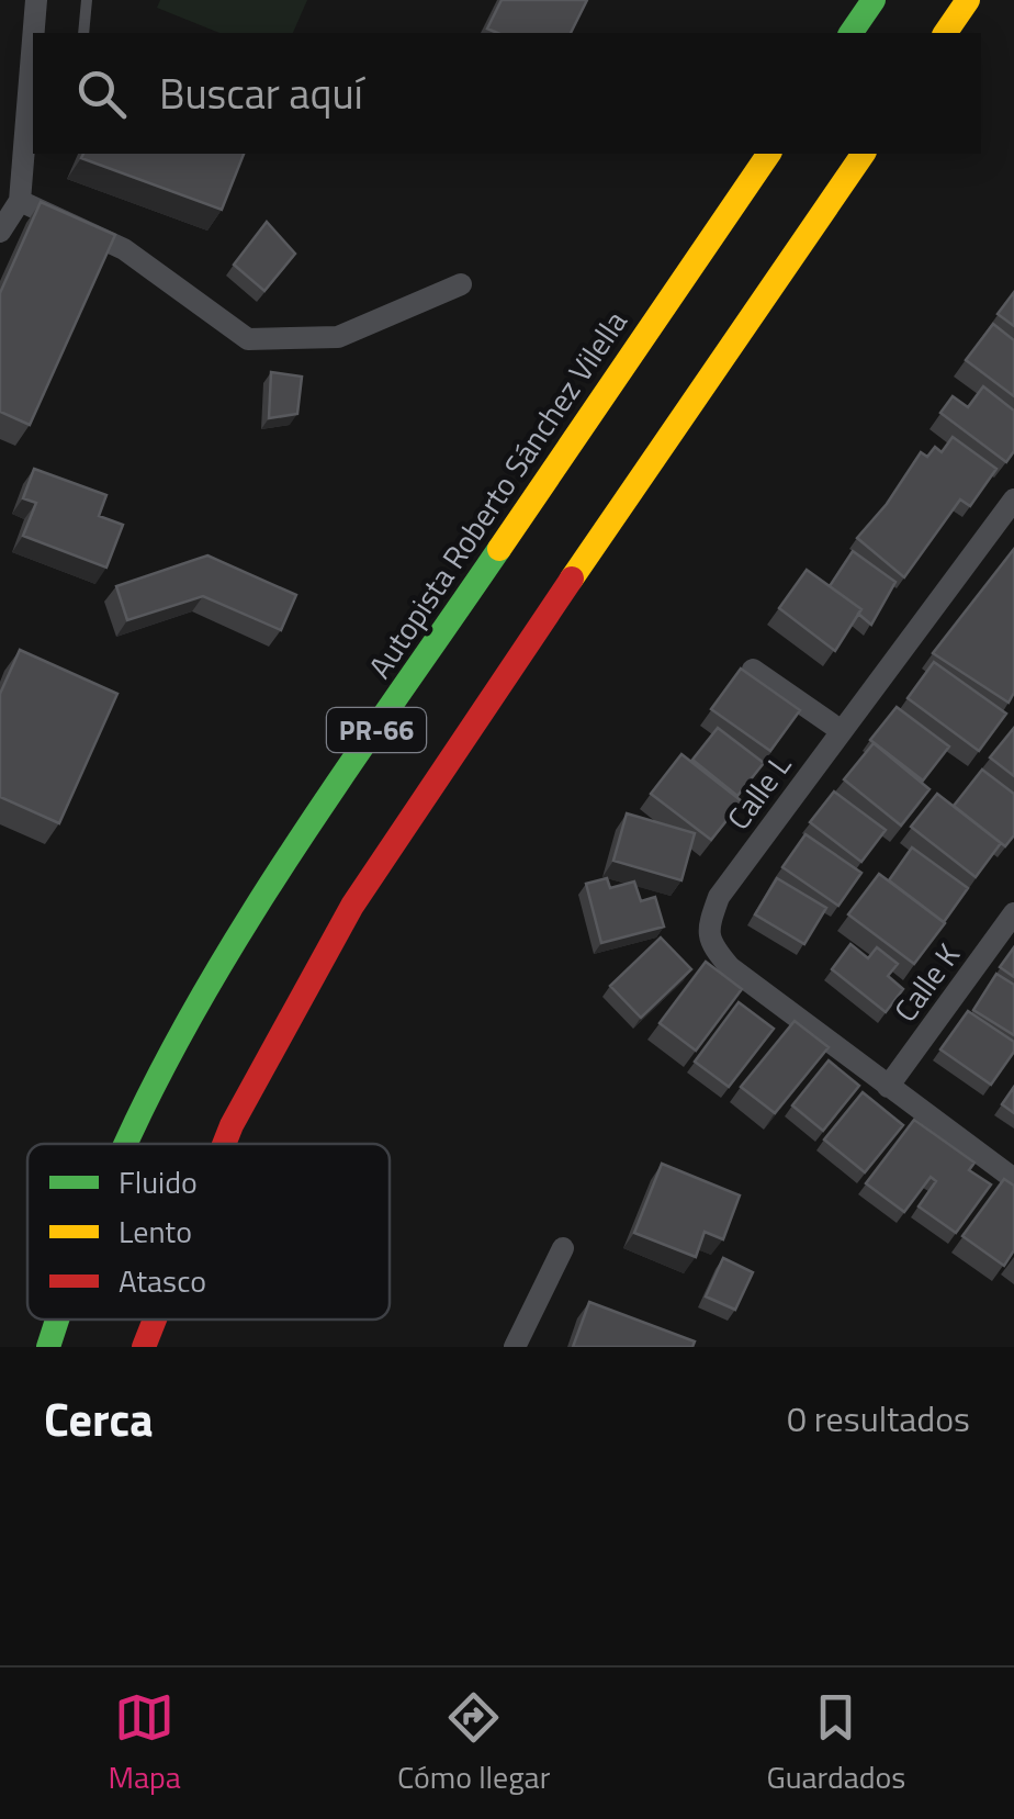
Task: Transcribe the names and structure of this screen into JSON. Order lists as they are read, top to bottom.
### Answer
{
  "streets": {
    "highway": ["Autopista Roberto Sánchez Vilella", "PR-66"],
    "street": ["Calle L", "Calle K"]
  },
  "crossings": [
    ["Calle L", "Calle K"]
  ],
  "legend": ["Fluido", "Lento", "Atasco"],
  "page": {
    "search": "Buscar aquí",
    "heading": ["Cerca", "0 resultados"],
    "nav": ["Mapa", "Cómo llegar", "Guardados"]
  }
}
